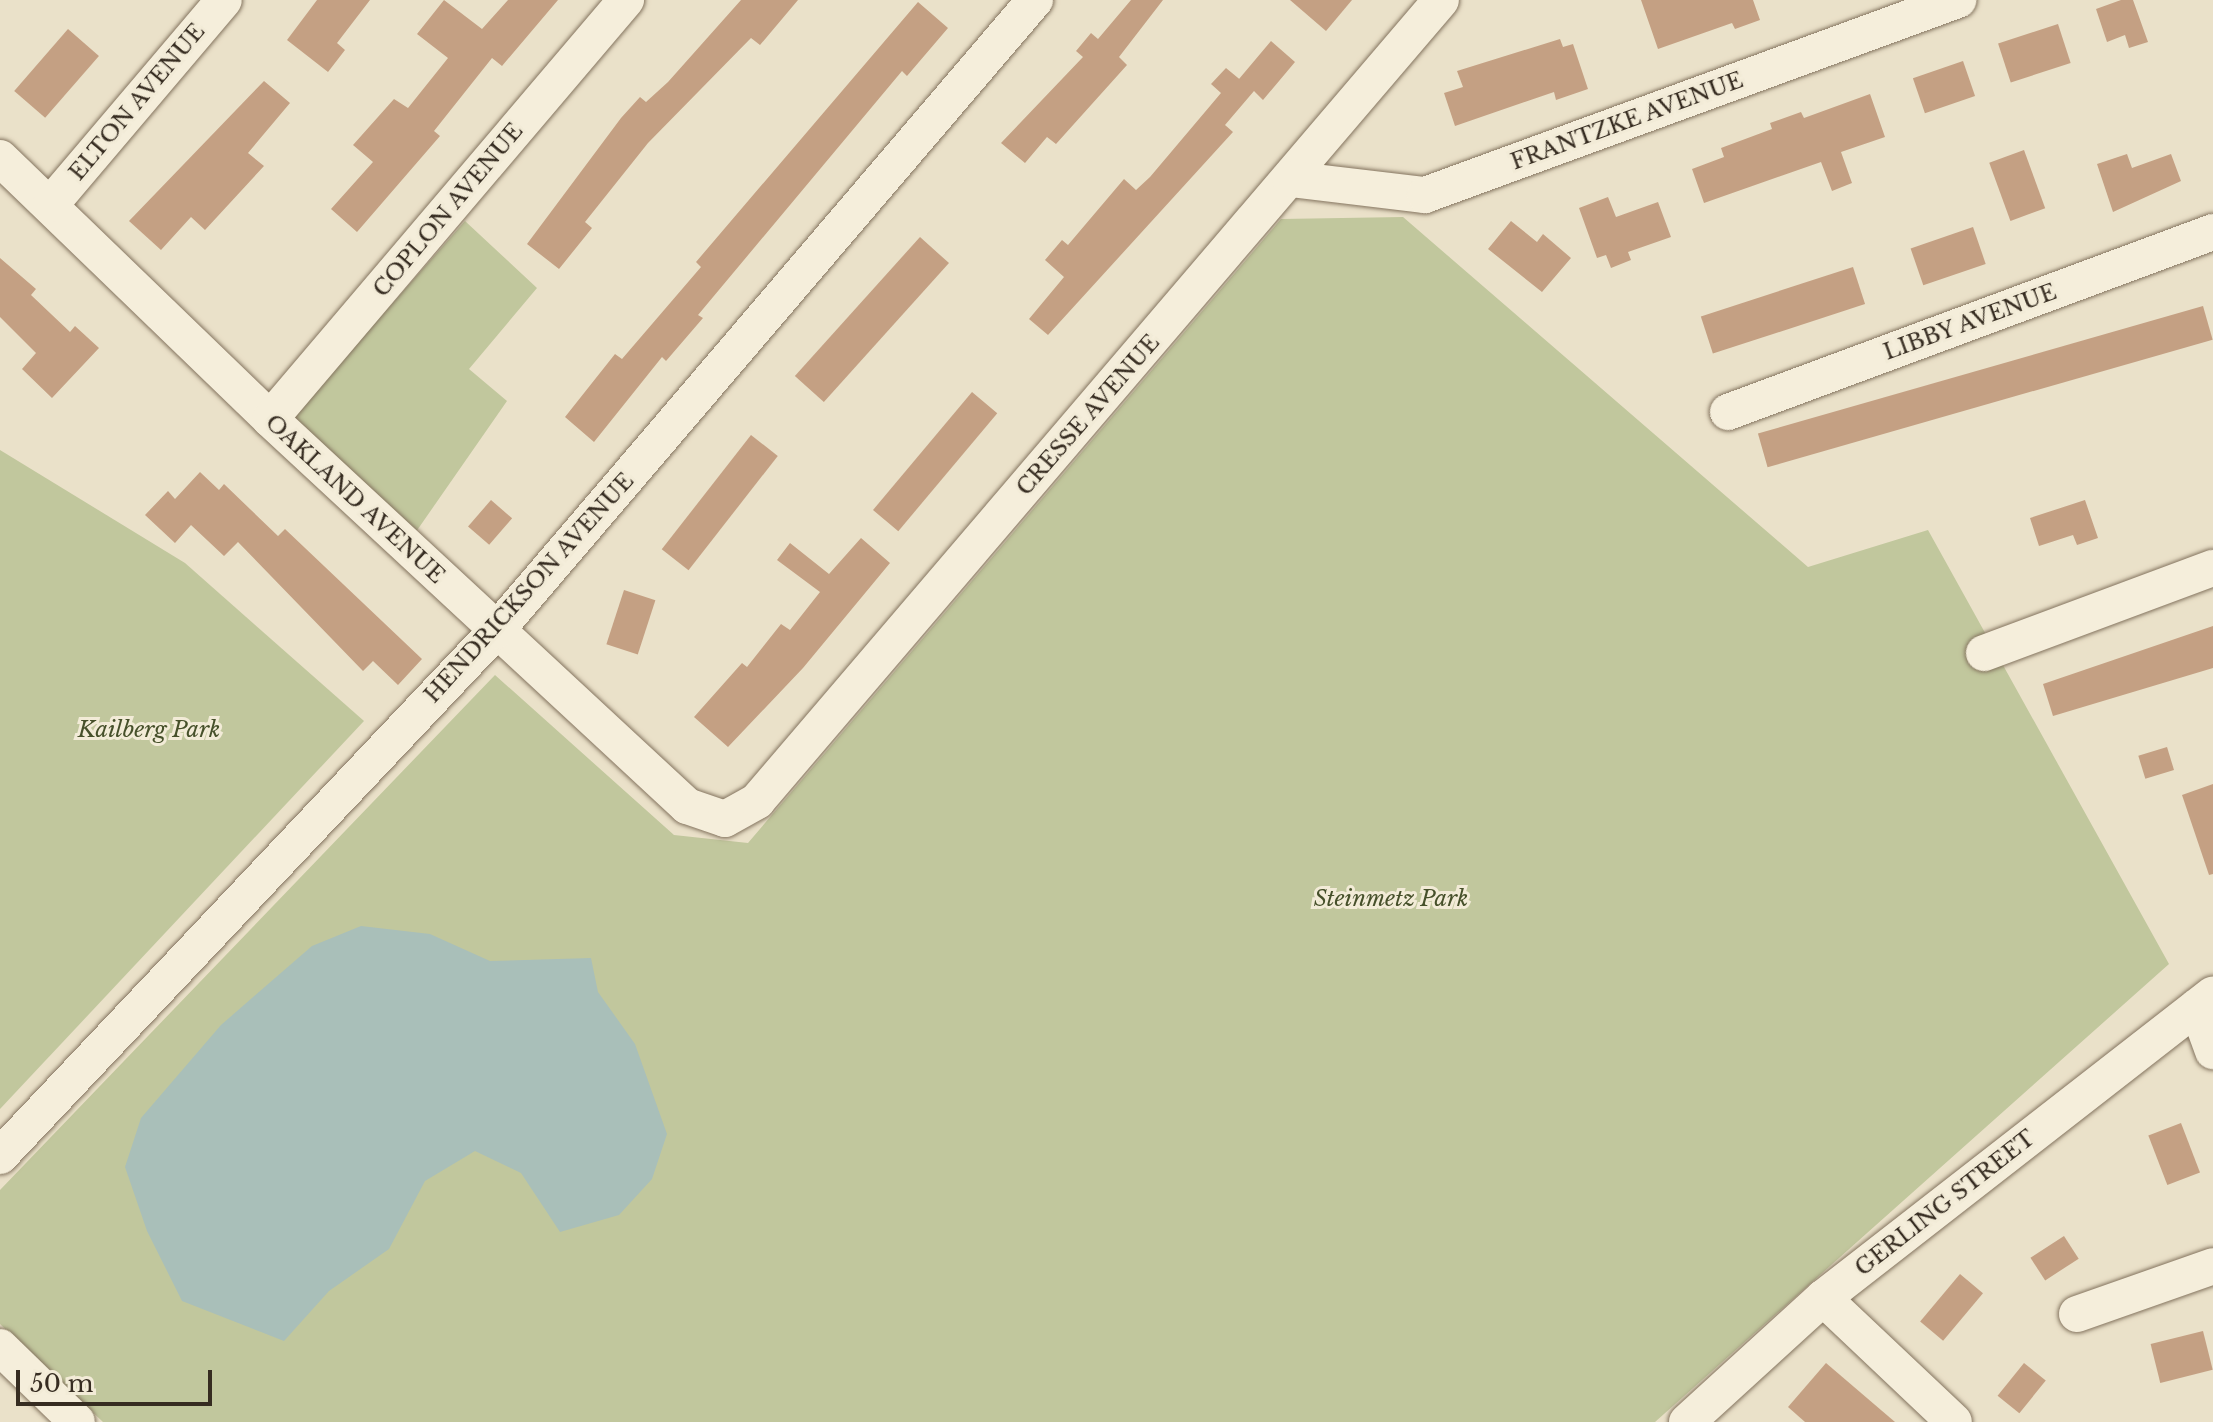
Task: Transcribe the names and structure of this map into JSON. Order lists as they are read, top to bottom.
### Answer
{
  "streets": {
    "street": [
      "ELTON AVENUE",
      "FRANTZKE AVENUE",
      "COPLON AVENUE",
      "LIBBY AVENUE",
      "CRESSE AVENUE",
      "OAKLAND AVENUE",
      "HENDRICKSON AVENUE",
      "GERLING STREET"
    ]
  },
  "crossings": [
    ["ELTON AVENUE", "OAKLAND AVENUE"],
    ["FRANTZKE AVENUE", "CRESSE AVENUE"],
    ["COPLON AVENUE", "OAKLAND AVENUE"],
    ["CRESSE AVENUE", "OAKLAND AVENUE"],
    ["OAKLAND AVENUE", "HENDRICKSON AVENUE"]
  ],
  "parks": ["Kailberg Park", "Steinmetz Park"],
  "scale_bar": "50 m"
}
